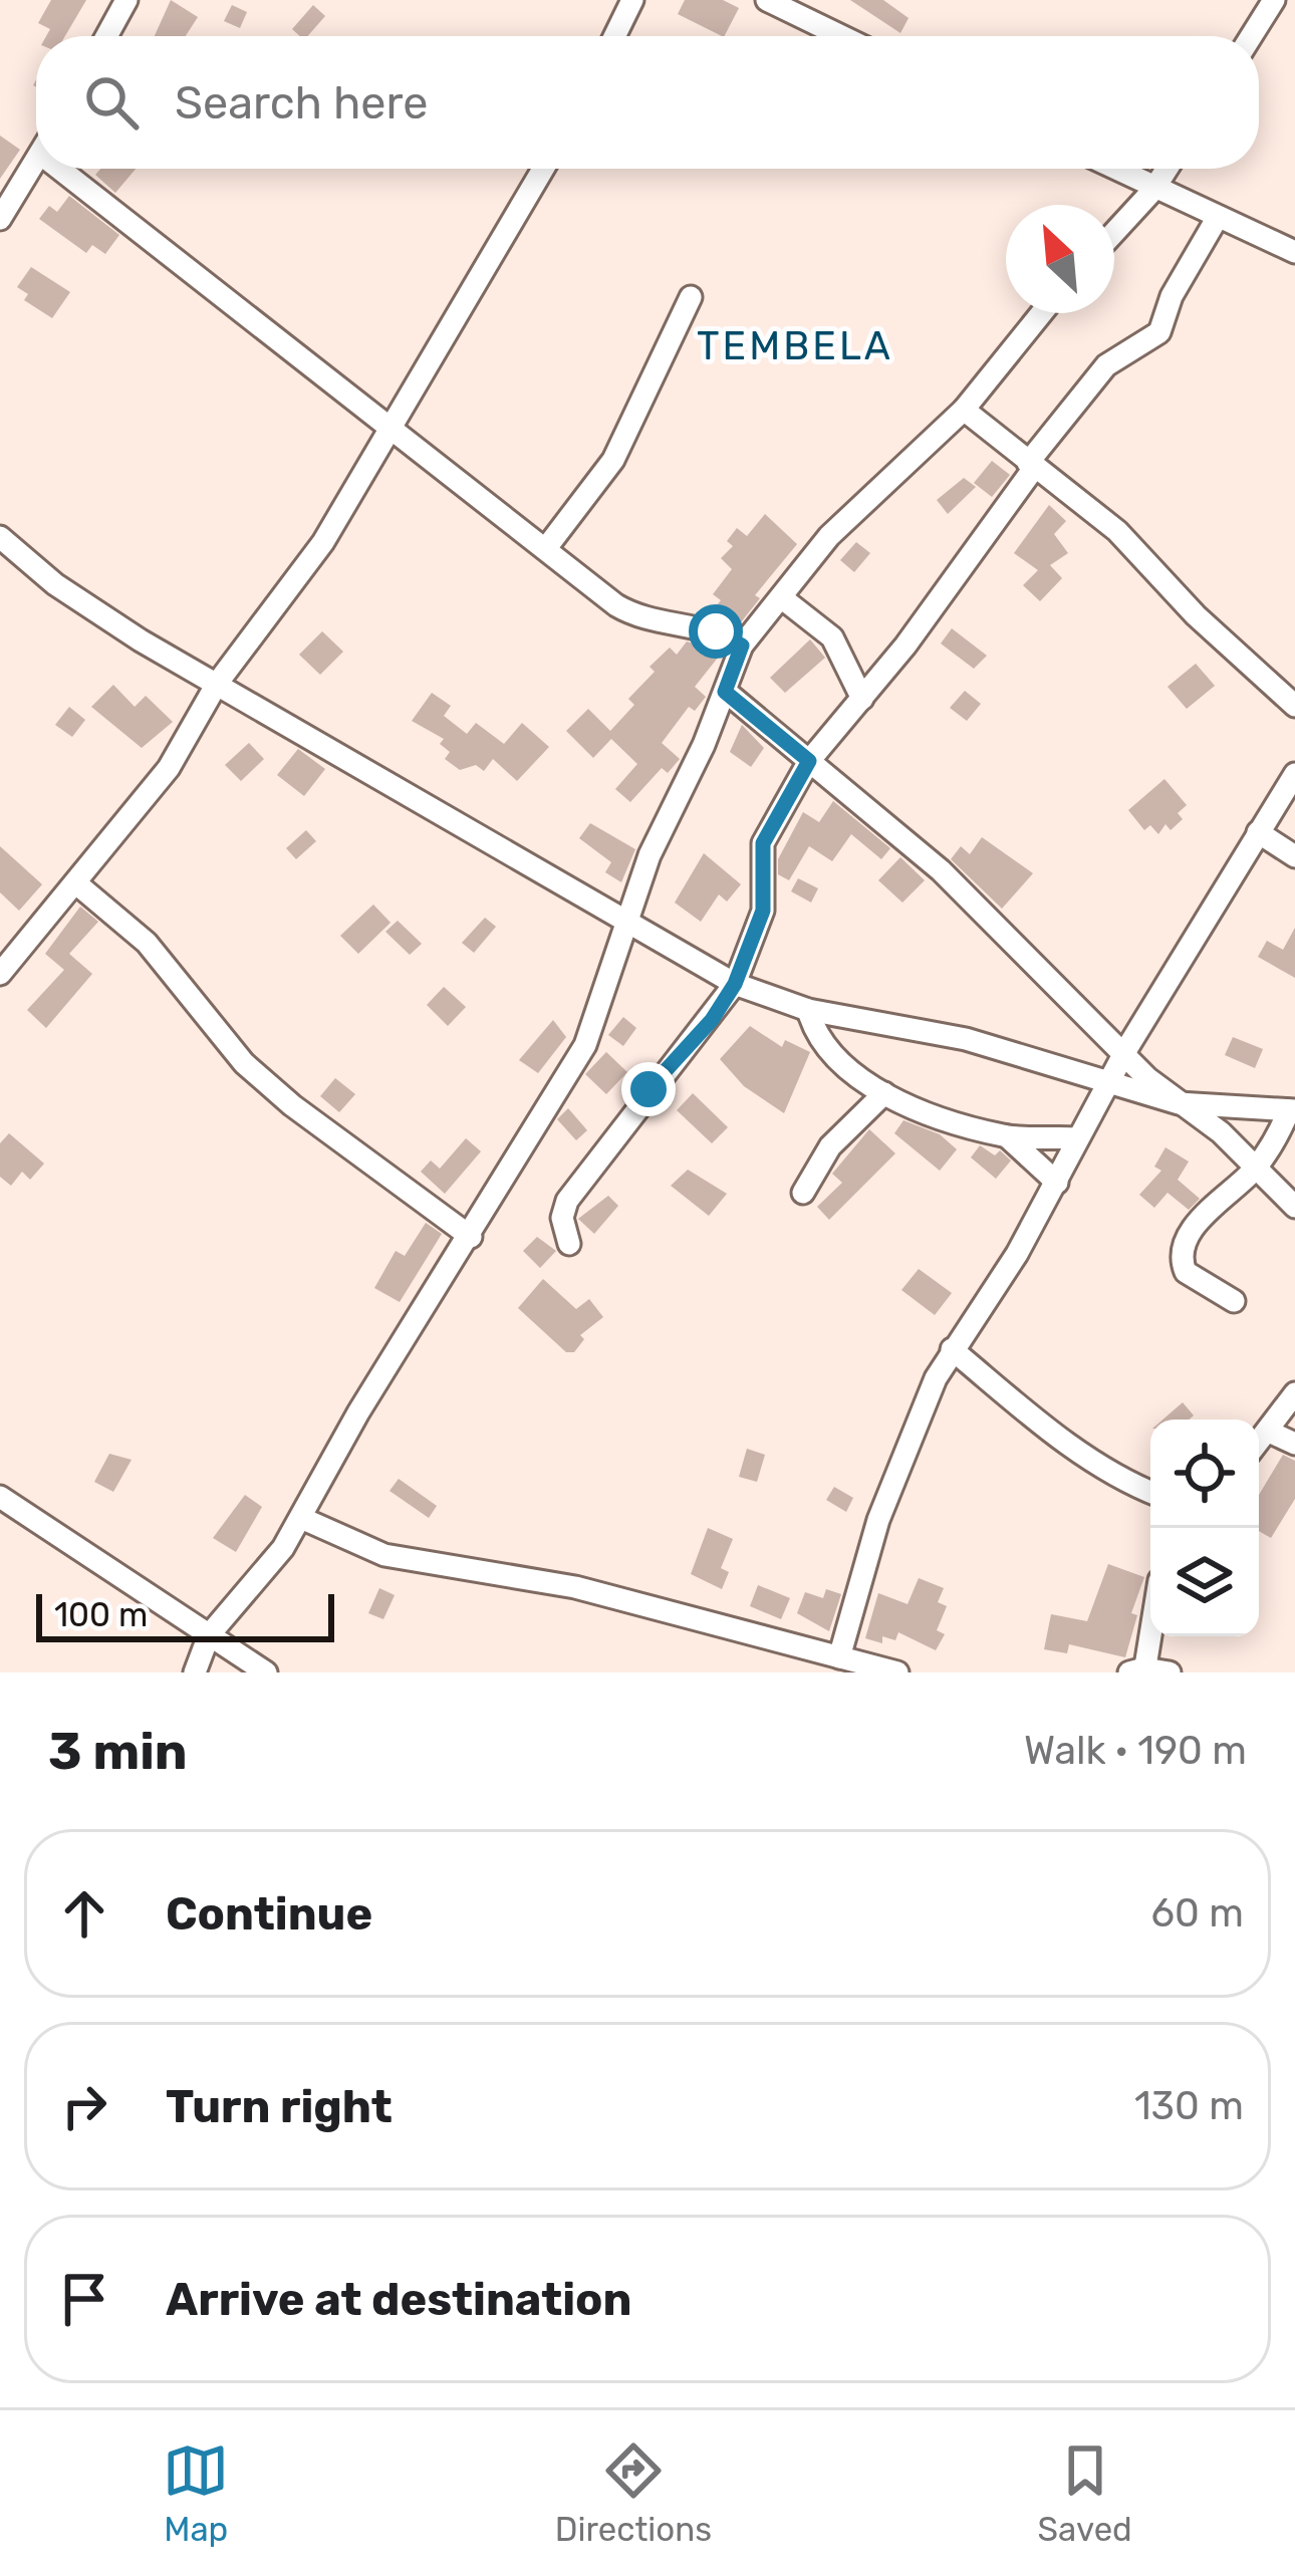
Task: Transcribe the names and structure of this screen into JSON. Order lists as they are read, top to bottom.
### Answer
{
  "districts": ["TEMBELA"],
  "scale_bar": "100 m",
  "north": "top left",
  "page": {
    "search": "Search here",
    "scale": "100 m",
    "heading": ["3 min", "Walk · 190 m"],
    "list": [
      ["Continue", "60 m"],
      ["Turn right", "130 m"],
      "Arrive at destination"
    ],
    "nav": ["Map", "Directions", "Saved"]
  }
}
